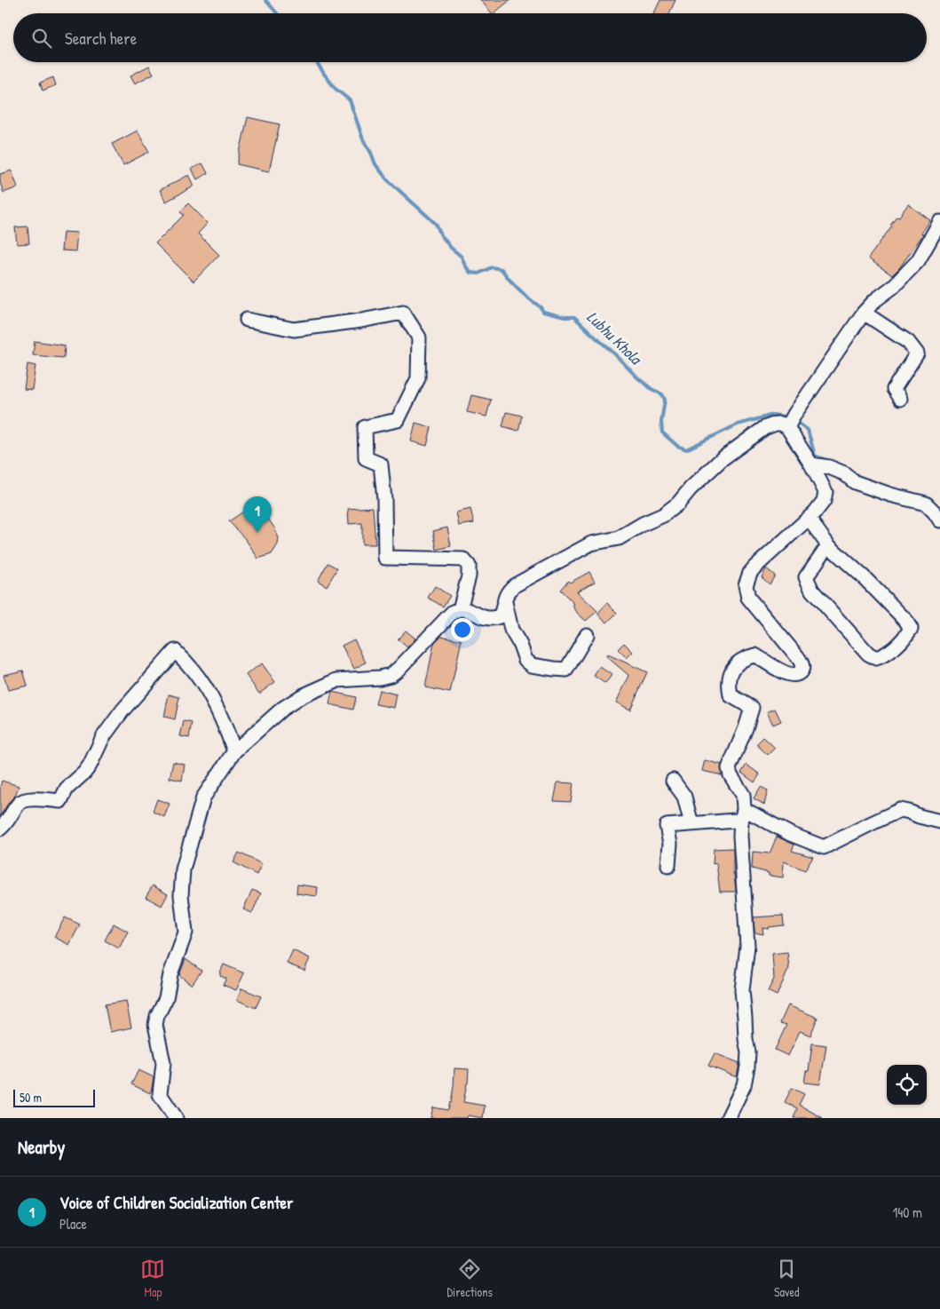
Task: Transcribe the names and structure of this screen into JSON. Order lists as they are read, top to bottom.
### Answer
{
  "water": ["Lubhu Khola"],
  "scale_bar": "50 m",
  "page": {
    "search": "Search here",
    "pins": "1",
    "scale": "50 m",
    "heading": "Nearby",
    "list": [
      {
        "mark": "1",
        "name": "Voice of Children Socialization Center",
        "note": "Place",
        "value": "140 m"
      }
    ],
    "nav": ["Map", "Directions", "Saved"]
  }
}
